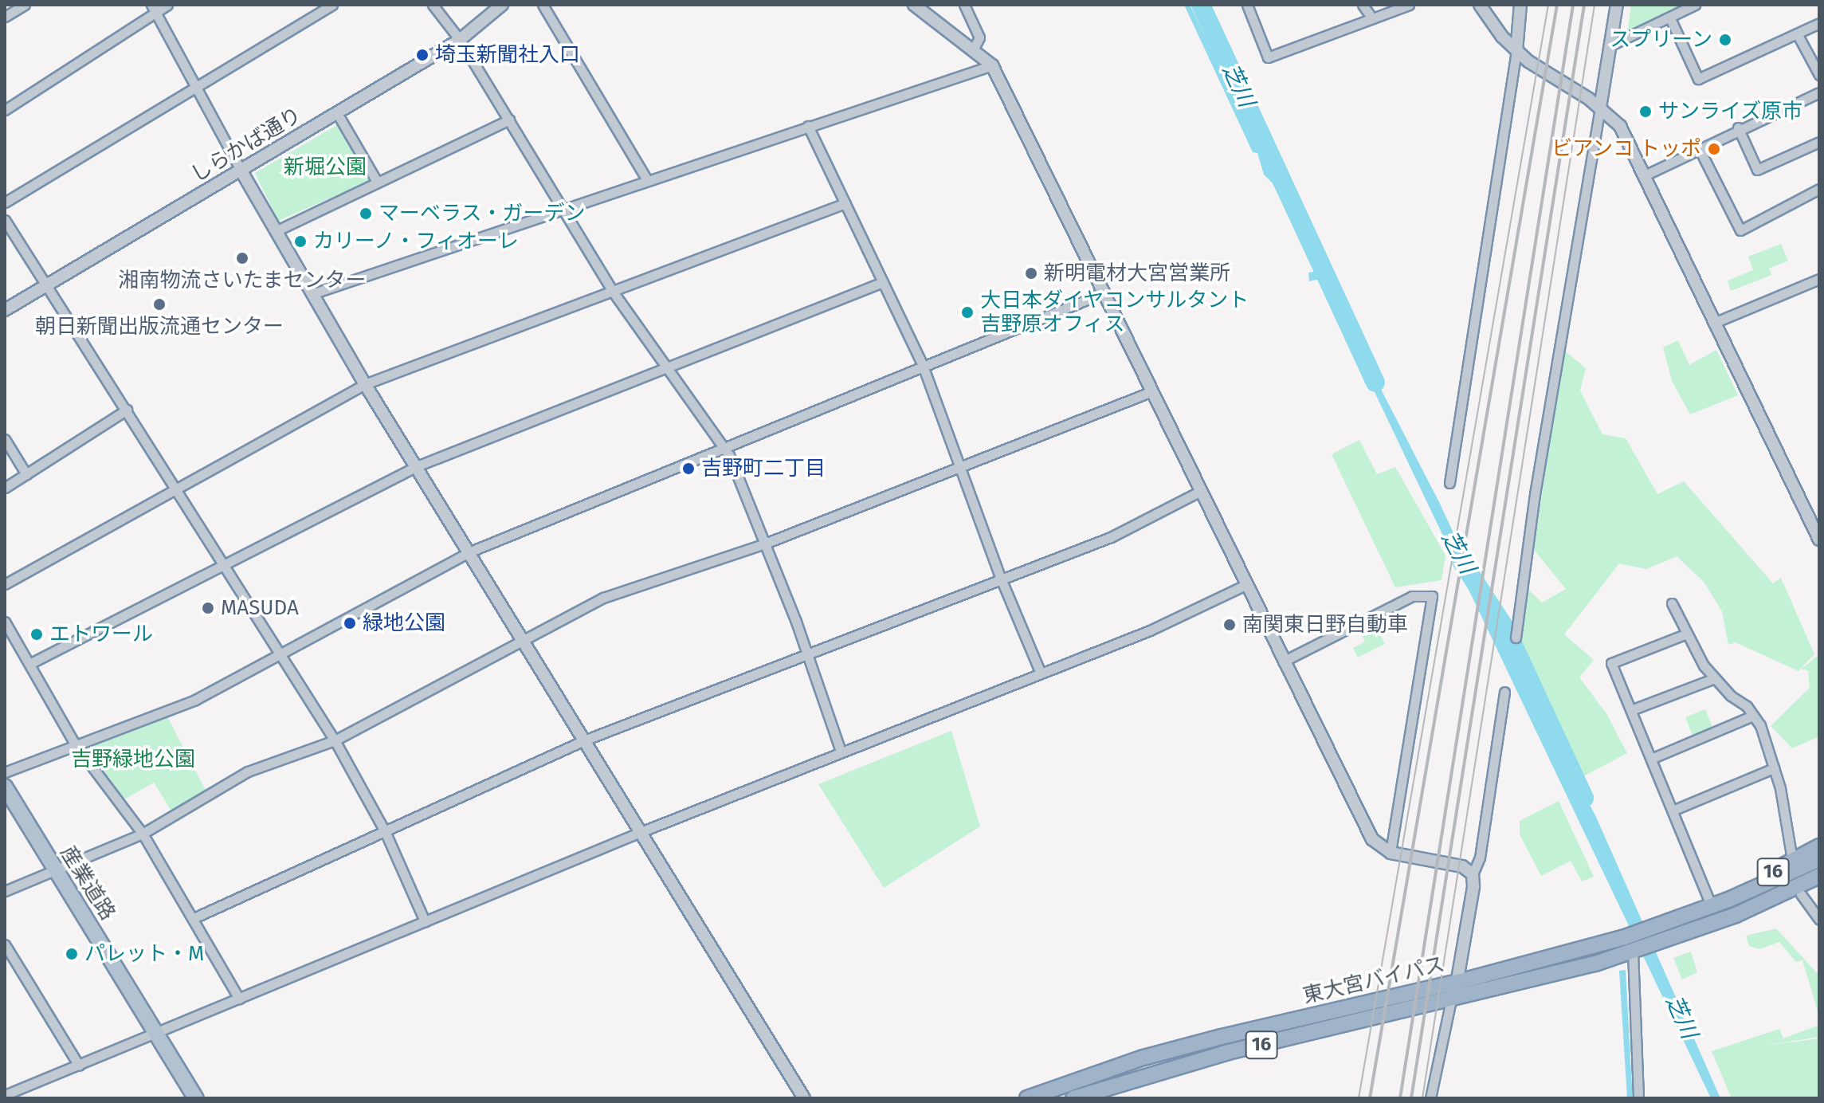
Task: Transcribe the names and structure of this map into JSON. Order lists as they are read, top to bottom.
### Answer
{
  "streets": {
    "highway": ["16", "東大宮バイパス"],
    "main road": ["産業道路"],
    "street": ["しらかば通り"]
  },
  "water": ["芝川"],
  "parks": ["新堀公園", "吉野緑地公園"],
  "places": [
    "スプリーン",
    "埼玉新聞社入口",
    "サンライズ原市",
    "ビアンコ トッポ",
    "マーベラス・ガーデン",
    "カリーノ・フィオーレ",
    "湘南物流さいたまセンター",
    "新明電材大宮営業所",
    "朝日新聞出版流通センター",
    "大日本ダイヤコンサルタント 吉野原オフィス",
    "吉野町二丁目",
    "MASUDA",
    "緑地公園",
    "南関東日野自動車",
    "エトワール",
    "パレット・M"
  ]
}
